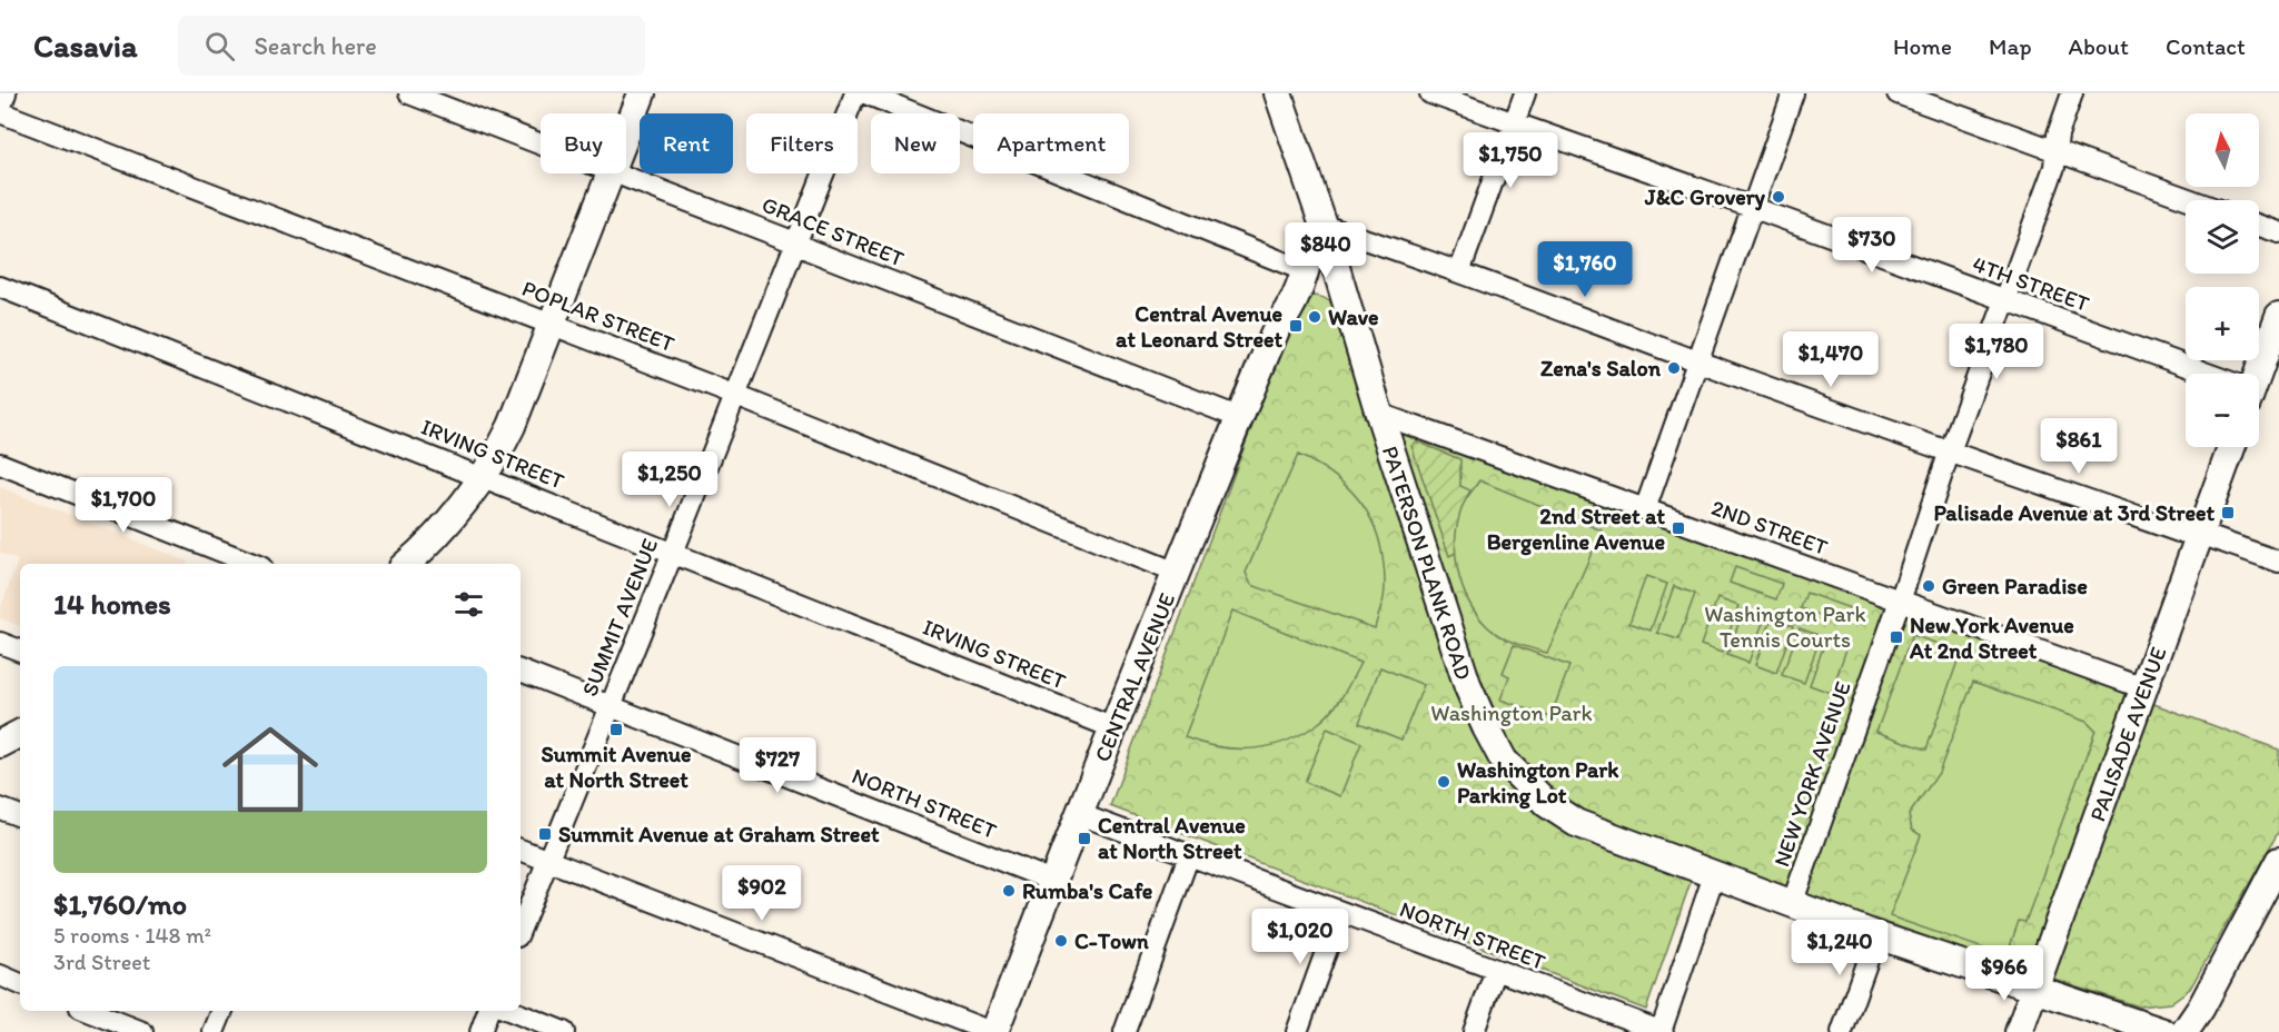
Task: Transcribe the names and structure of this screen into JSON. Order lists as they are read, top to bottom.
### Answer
{
  "streets": {
    "main road": ["PATERSON PLANK ROAD", "CENTRAL AVENUE", "PALISADE AVENUE"],
    "street": [
      "GRACE STREET",
      "4TH STREET",
      "POPLAR STREET",
      "IRVING STREET",
      "2ND STREET",
      "SUMMIT AVENUE",
      "NEW YORK AVENUE",
      "NORTH STREET"
    ]
  },
  "crossings": [
    ["GRACE STREET", "SUMMIT AVENUE"],
    ["GRACE STREET", "CENTRAL AVENUE"],
    ["4TH STREET", "NEW YORK AVENUE"],
    ["POPLAR STREET", "SUMMIT AVENUE"],
    ["POPLAR STREET", "CENTRAL AVENUE"],
    ["IRVING STREET", "SUMMIT AVENUE"],
    ["IRVING STREET", "CENTRAL AVENUE"],
    ["2ND STREET", "PATERSON PLANK ROAD"],
    ["2ND STREET", "PALISADE AVENUE"],
    ["2ND STREET", "NEW YORK AVENUE"],
    ["PATERSON PLANK ROAD", "CENTRAL AVENUE"],
    ["PATERSON PLANK ROAD", "PALISADE AVENUE"],
    ["PATERSON PLANK ROAD", "NEW YORK AVENUE"],
    ["SUMMIT AVENUE", "NORTH STREET"],
    ["CENTRAL AVENUE", "NORTH STREET"]
  ],
  "parks": ["Washington Park Tennis Courts", "Washington Park"],
  "places": {
    "other": [
      "J&C Grovery",
      "Wave",
      "Zena's Salon",
      "Green Paradise",
      "Washington Park Parking Lot",
      "Rumba's Cafe",
      "C-Town"
    ],
    "transit": [
      "Central Avenue at Leonard Street",
      "Palisade Avenue at 3rd Street",
      "2nd Street at Bergenline Avenue",
      "New York Avenue At 2nd Street",
      "Summit Avenue at North Street",
      "Summit Avenue at Graham Street",
      "Central Avenue at North Street"
    ]
  },
  "north": "top",
  "page": {
    "header": "Casavia",
    "search": "Search here",
    "nav": [
      "Home",
      "Map",
      "About",
      "Contact"
    ],
    "map_buttons": ["+", "−"],
    "chip": [
      "Buy",
      "Rent",
      "Filters",
      "New",
      "Apartment"
    ],
    "price": [
      "$1,750",
      "$730",
      "$840",
      "$1,760",
      "$1,780",
      "$1,470",
      "$861",
      "$1,250",
      "$1,700",
      "$727",
      "$902",
      "$1,020",
      "$1,240",
      "$966"
    ],
    "heading": "14 homes",
    "list": [
      {
        "name": "$1,760/mo",
        "note": "5 rooms · 148 m² · 3rd Street"
      }
    ]
  }
}
